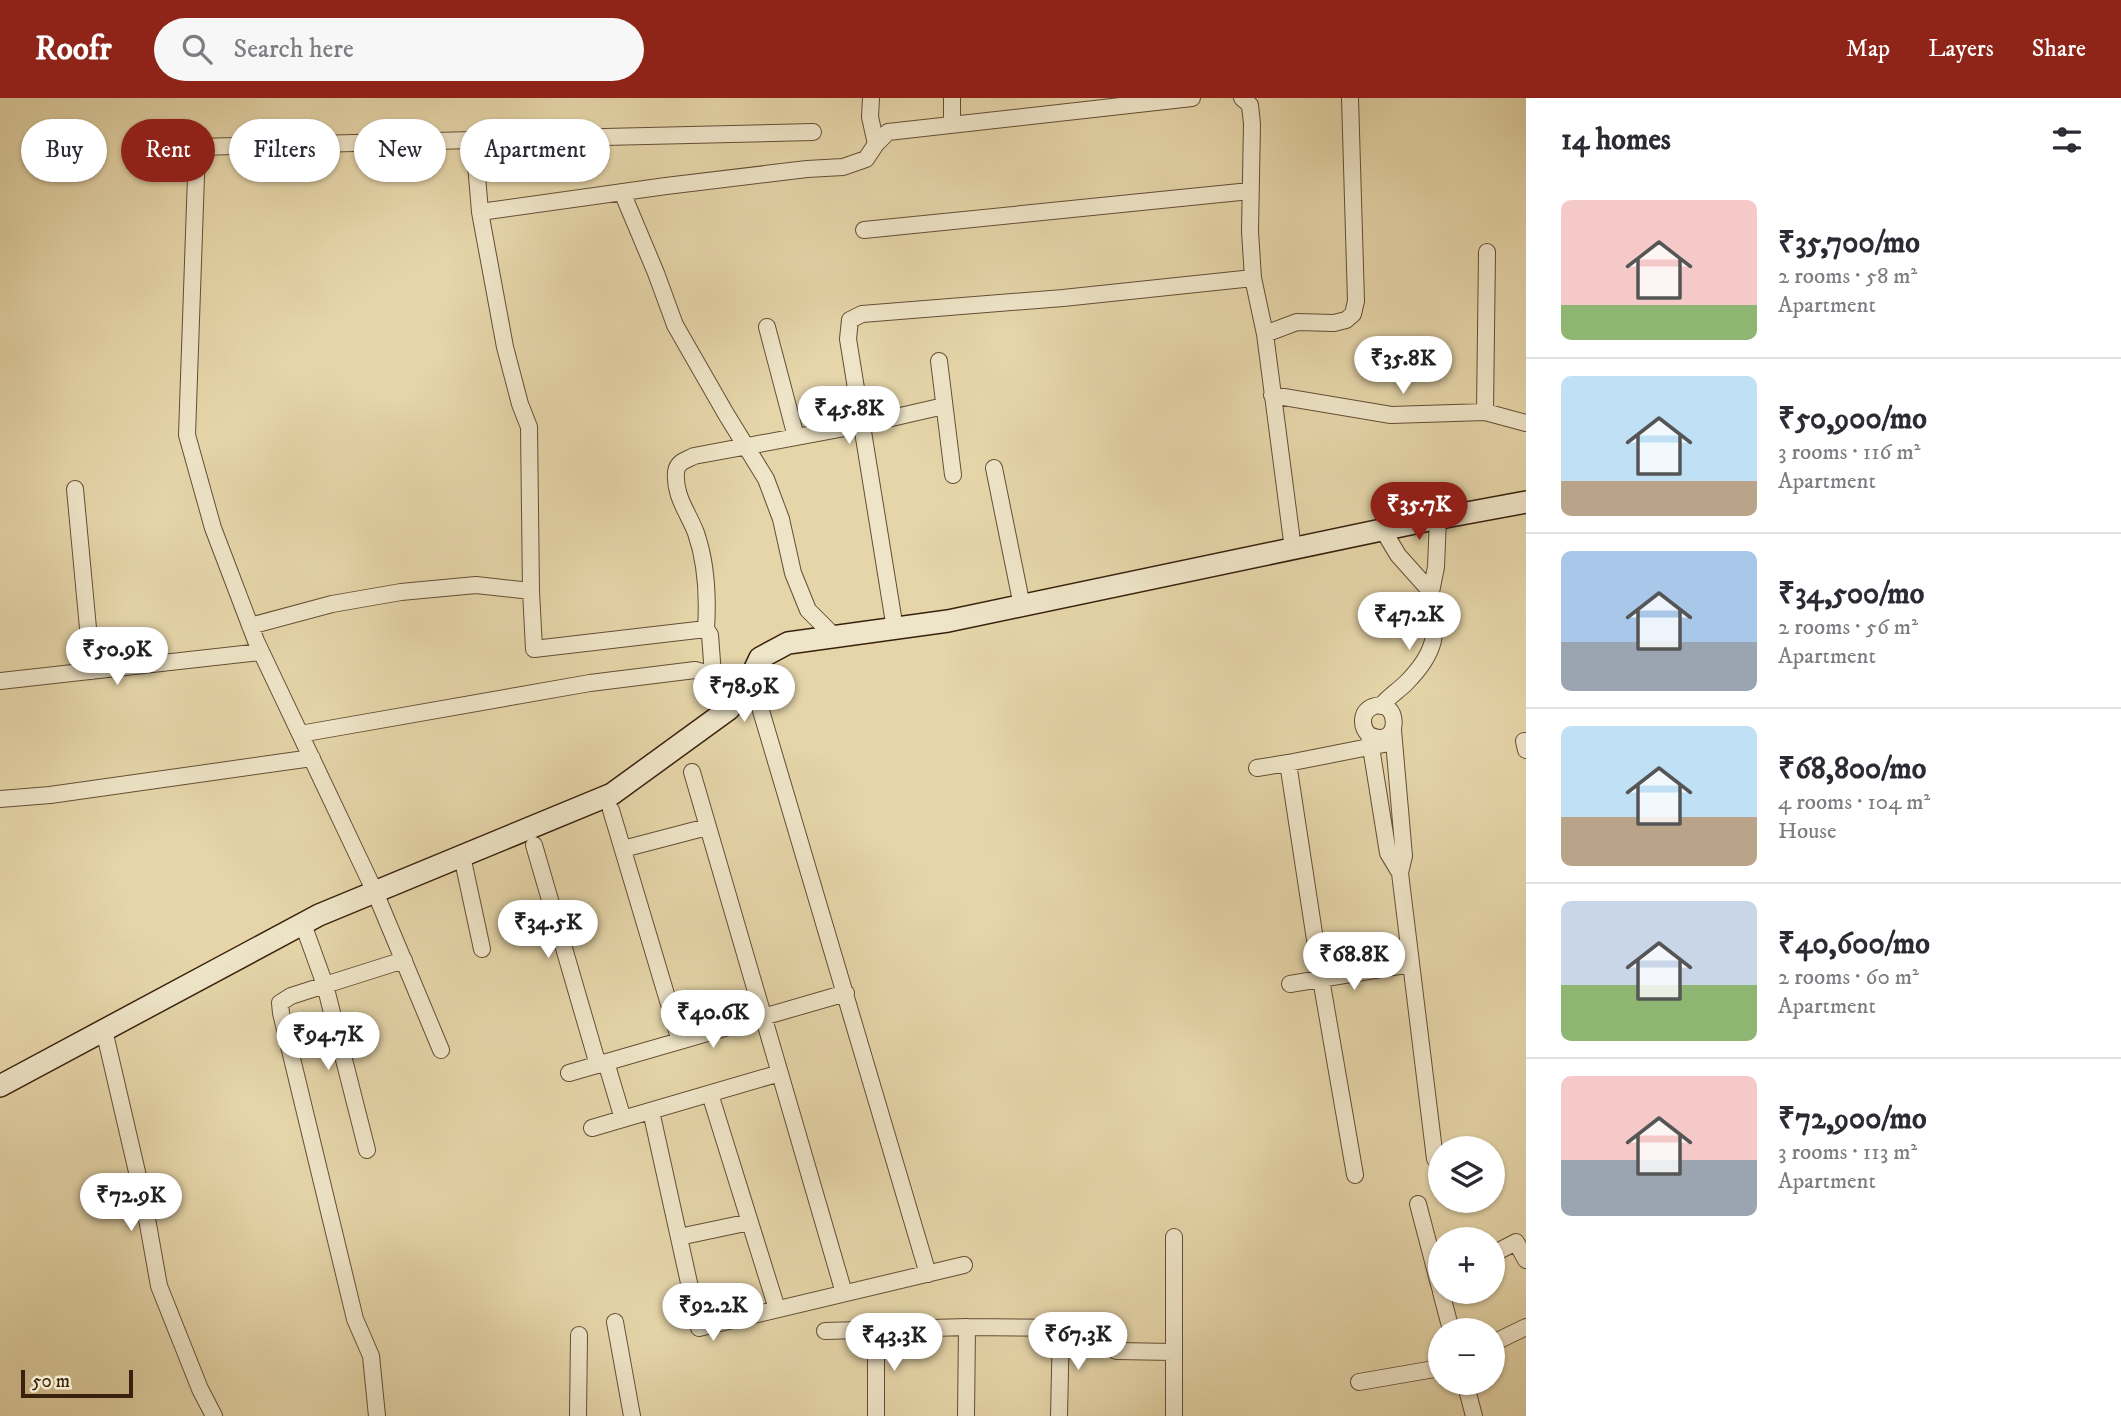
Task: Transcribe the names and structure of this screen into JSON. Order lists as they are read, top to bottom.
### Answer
{
  "scale_bar": "50 m",
  "page": {
    "header": "Roofr",
    "search": "Search here",
    "nav": ["Map", "Layers", "Share"],
    "heading": "14 homes",
    "chip": [
      "Buy",
      "Rent",
      "Filters",
      "New",
      "Apartment"
    ],
    "list": [
      {
        "name": "₹35,700/mo",
        "note": "2 rooms · 58 m² · Apartment"
      },
      {
        "name": "₹50,900/mo",
        "note": "3 rooms · 116 m² · Apartment"
      },
      {
        "name": "₹34,500/mo",
        "note": "2 rooms · 56 m² · Apartment"
      },
      {
        "name": "₹68,800/mo",
        "note": "4 rooms · 104 m² · House"
      },
      {
        "name": "₹40,600/mo",
        "note": "2 rooms · 60 m² · Apartment"
      },
      {
        "name": "₹72,900/mo",
        "note": "3 rooms · 113 m² · Apartment"
      }
    ],
    "price": [
      "₹35.8K",
      "₹45.8K",
      "₹35.7K",
      "₹47.2K",
      "₹50.9K",
      "₹78.9K",
      "₹34.5K",
      "₹68.8K",
      "₹40.6K",
      "₹94.7K",
      "₹72.9K",
      "₹92.2K",
      "₹67.3K",
      "₹43.3K"
    ],
    "map_buttons": ["+", "−"],
    "scale": "50 m"
  }
}
